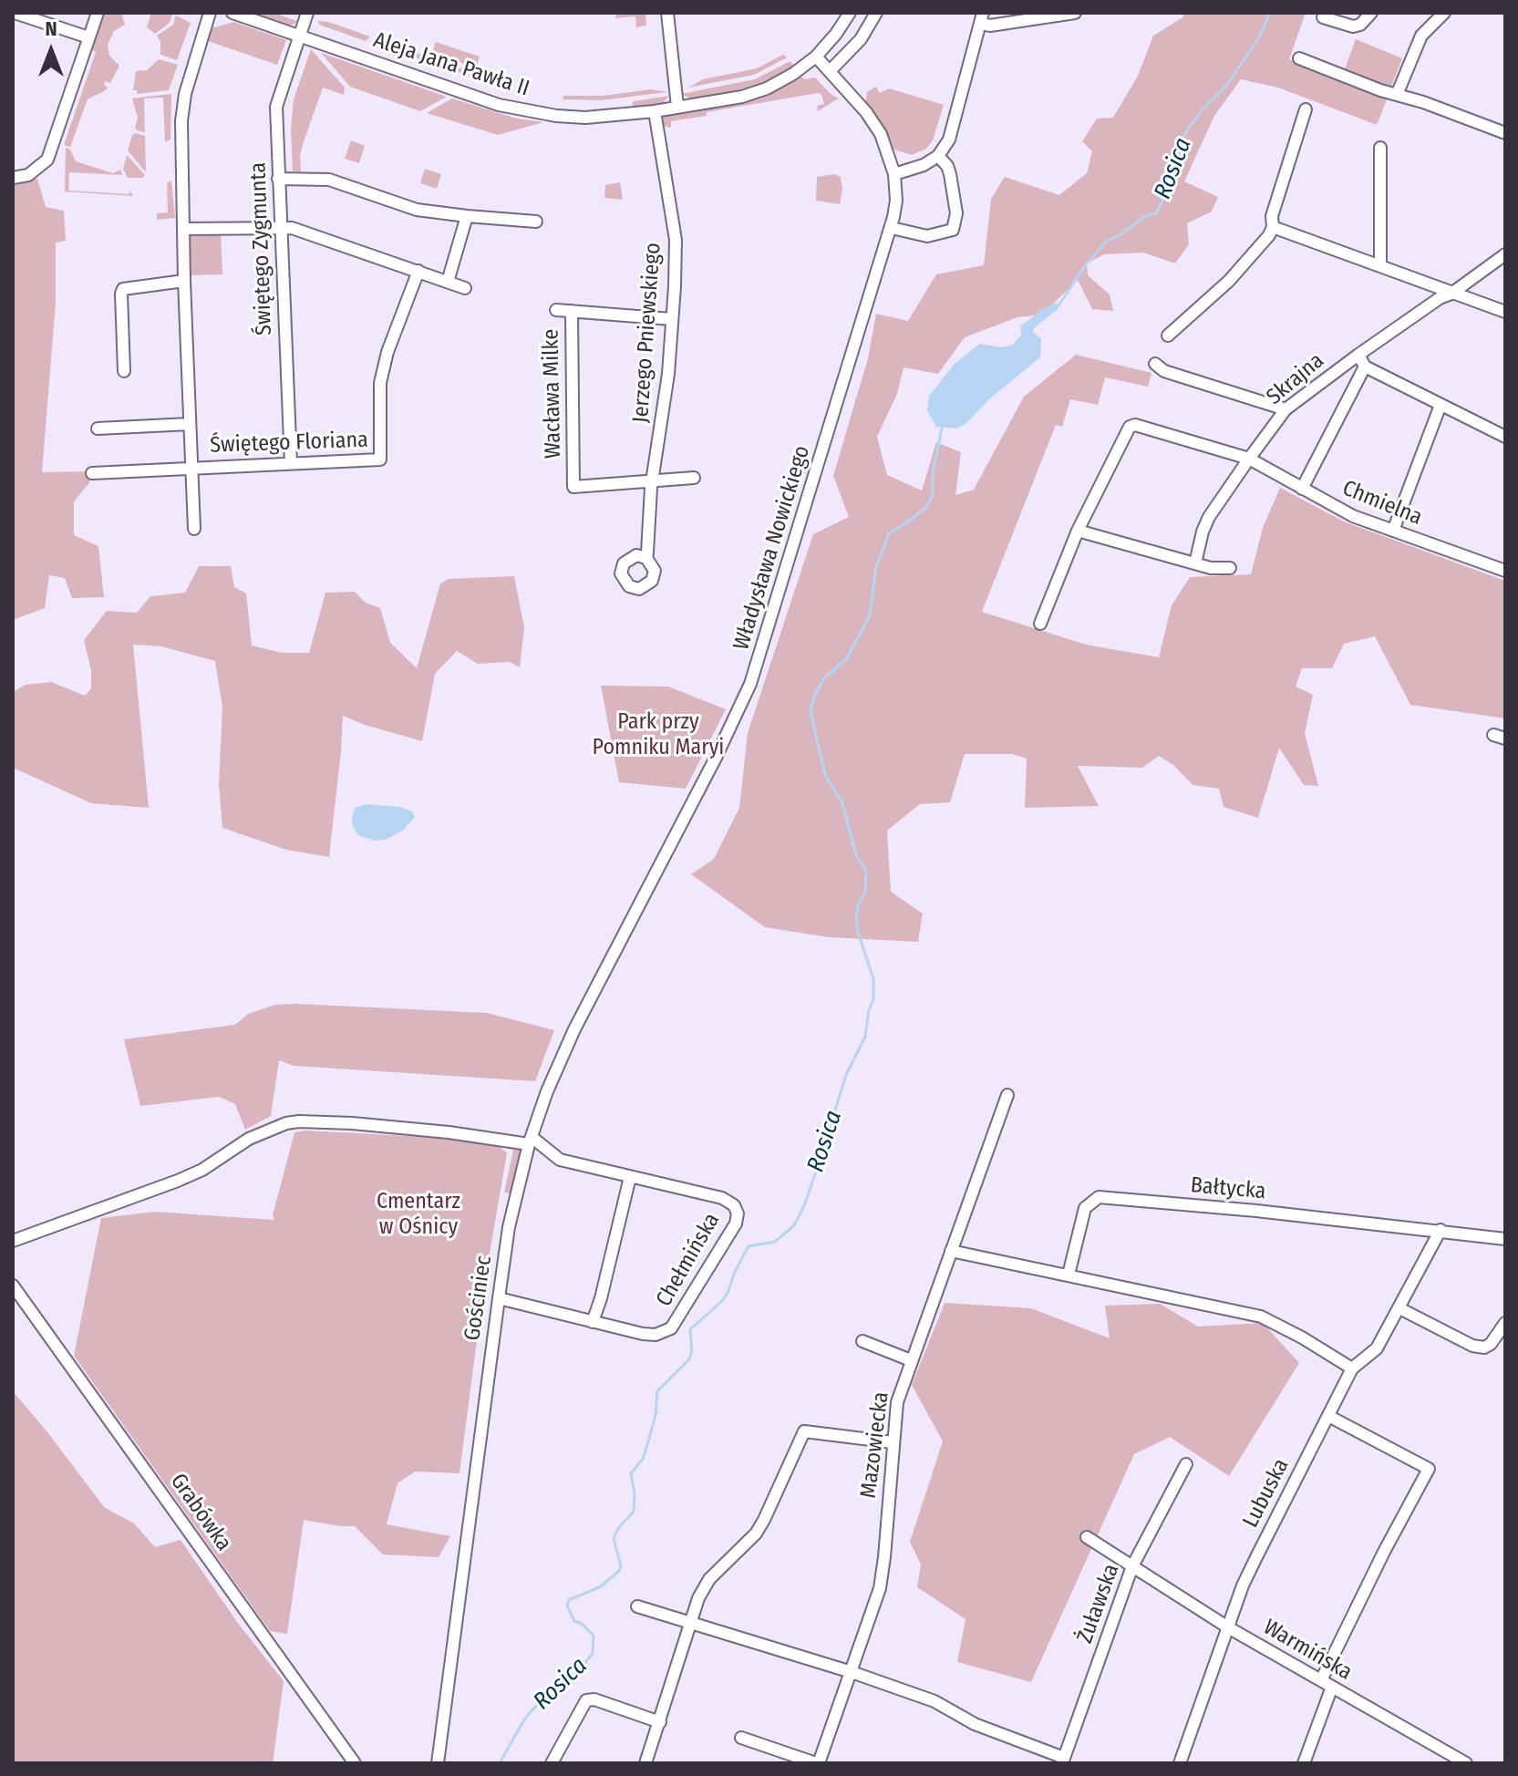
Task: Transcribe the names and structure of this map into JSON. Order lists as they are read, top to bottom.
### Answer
{
  "streets": {
    "street": [
      "Aleja Jana Pawła II",
      "Świętego Zygmunta",
      "Jerzego Pniewskiego",
      "Skrajna",
      "Wacława Milke",
      "Świętego Floriana",
      "Chmielna",
      "Władysława Nowickiego",
      "Bałtycka",
      "Chełmińska",
      "Gościniec",
      "Mazowiecka",
      "Lubuska",
      "Grabówka",
      "Żuławska",
      "Warmińska"
    ]
  },
  "crossings": [
    ["Aleja Jana Pawła II", "Świętego Zygmunta"],
    ["Aleja Jana Pawła II", "Jerzego Pniewskiego"],
    ["Aleja Jana Pawła II", "Władysława Nowickiego"],
    ["Świętego Zygmunta", "Świętego Floriana"],
    ["Jerzego Pniewskiego", "Wacława Milke"],
    ["Skrajna", "Chmielna"],
    ["Władysława Nowickiego", "Gościniec"],
    ["Chełmińska", "Gościniec"],
    ["Lubuska", "Warmińska"],
    ["Żuławska", "Warmińska"]
  ],
  "water": ["Rosica"],
  "parks": ["Park przy Pomniku Maryi", "Cmentarz w Ośnicy"],
  "north": "top"
}
